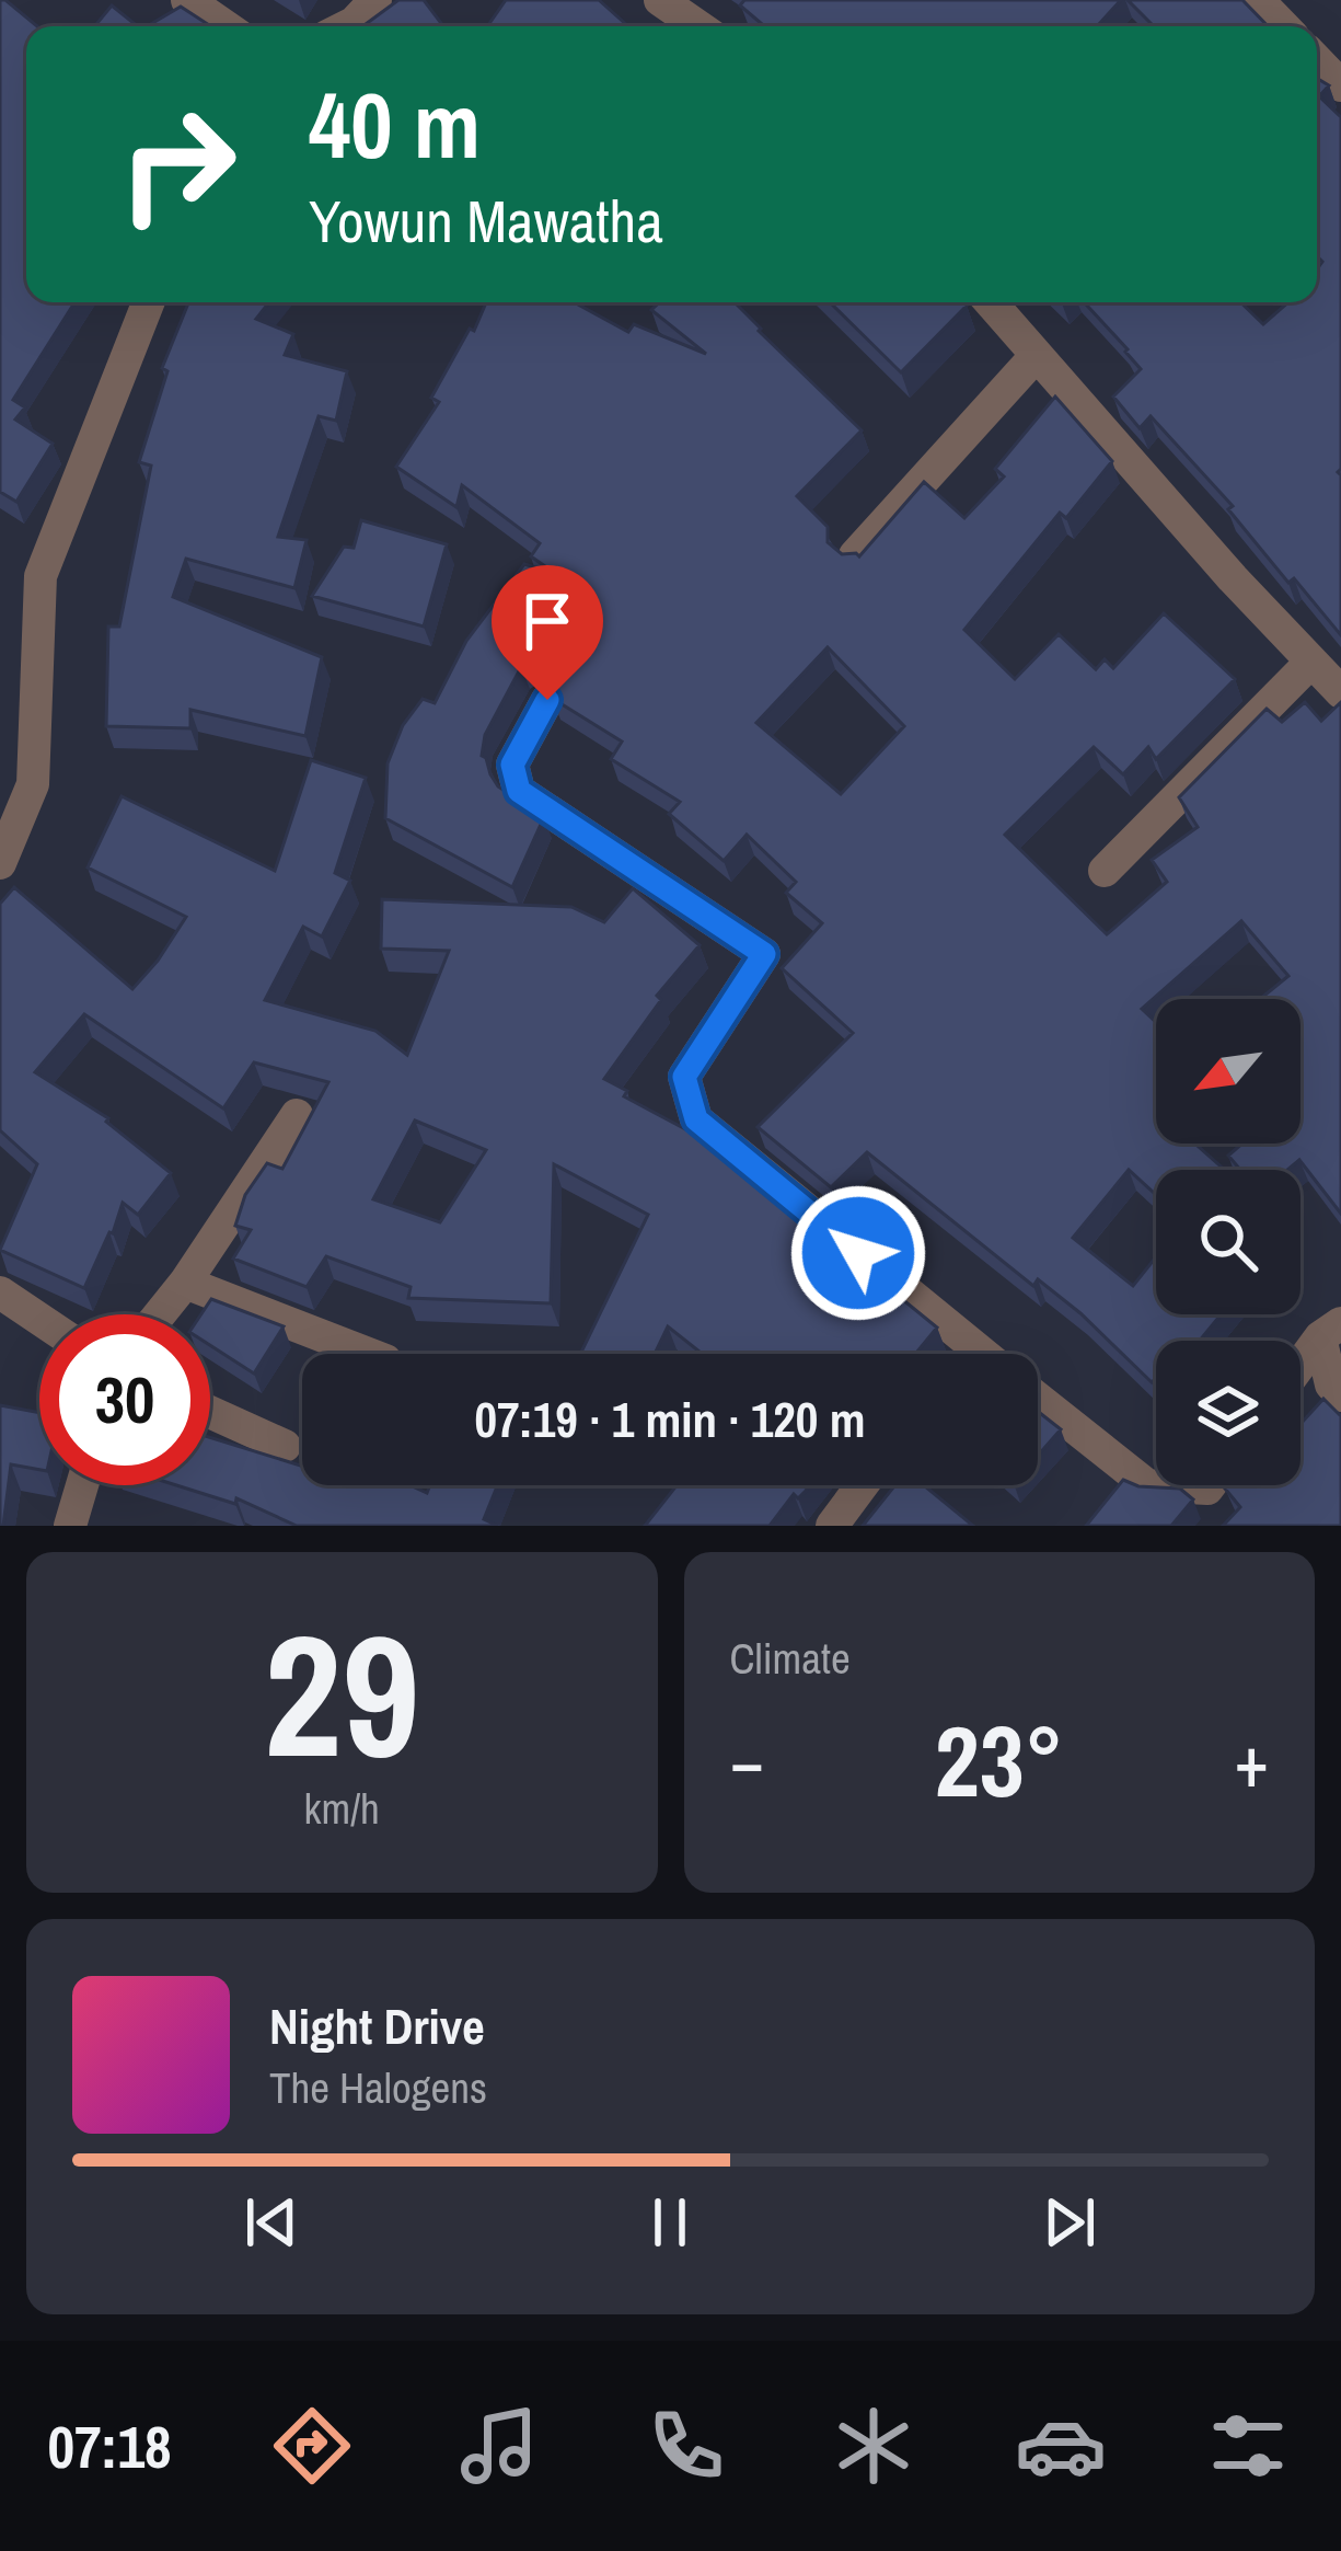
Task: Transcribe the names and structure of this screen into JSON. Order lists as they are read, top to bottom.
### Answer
{
  "north": "bottom left",
  "page": {
    "turn": ["40 m", "Yowun Mawatha"],
    "limit": "30",
    "trip": "07:19 · 1 min · 120 m",
    "tile": [
      ["29", "km/h"],
      "Climate"
    ],
    "heat": ["−", "23°", "+"],
    "song": ["Night Drive", "The Halogens"],
    "tabs": "07:18"
  }
}
